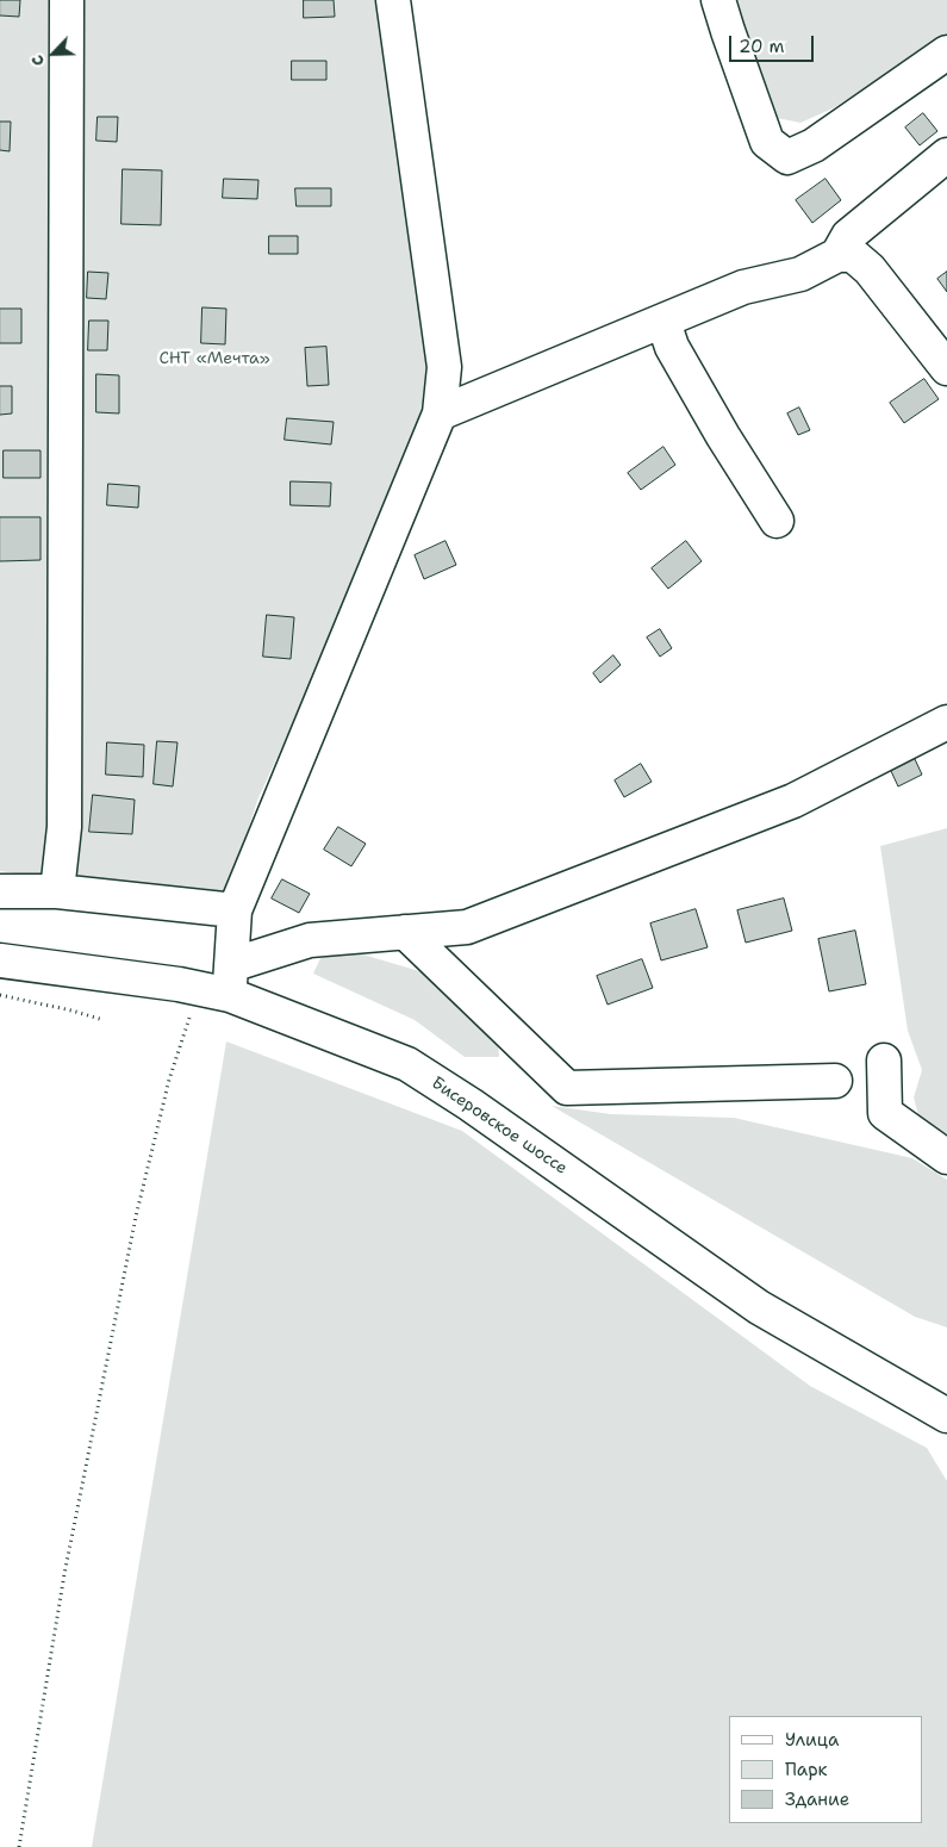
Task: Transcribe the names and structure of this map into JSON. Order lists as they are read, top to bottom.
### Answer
{
  "streets": {
    "street": ["Бисеровское шоссе"]
  },
  "parks": ["СНТ «Мечта»"],
  "legend": ["Улица", "Парк", "Здание"],
  "scale_bar": "20 m",
  "north": "bottom left"
}
